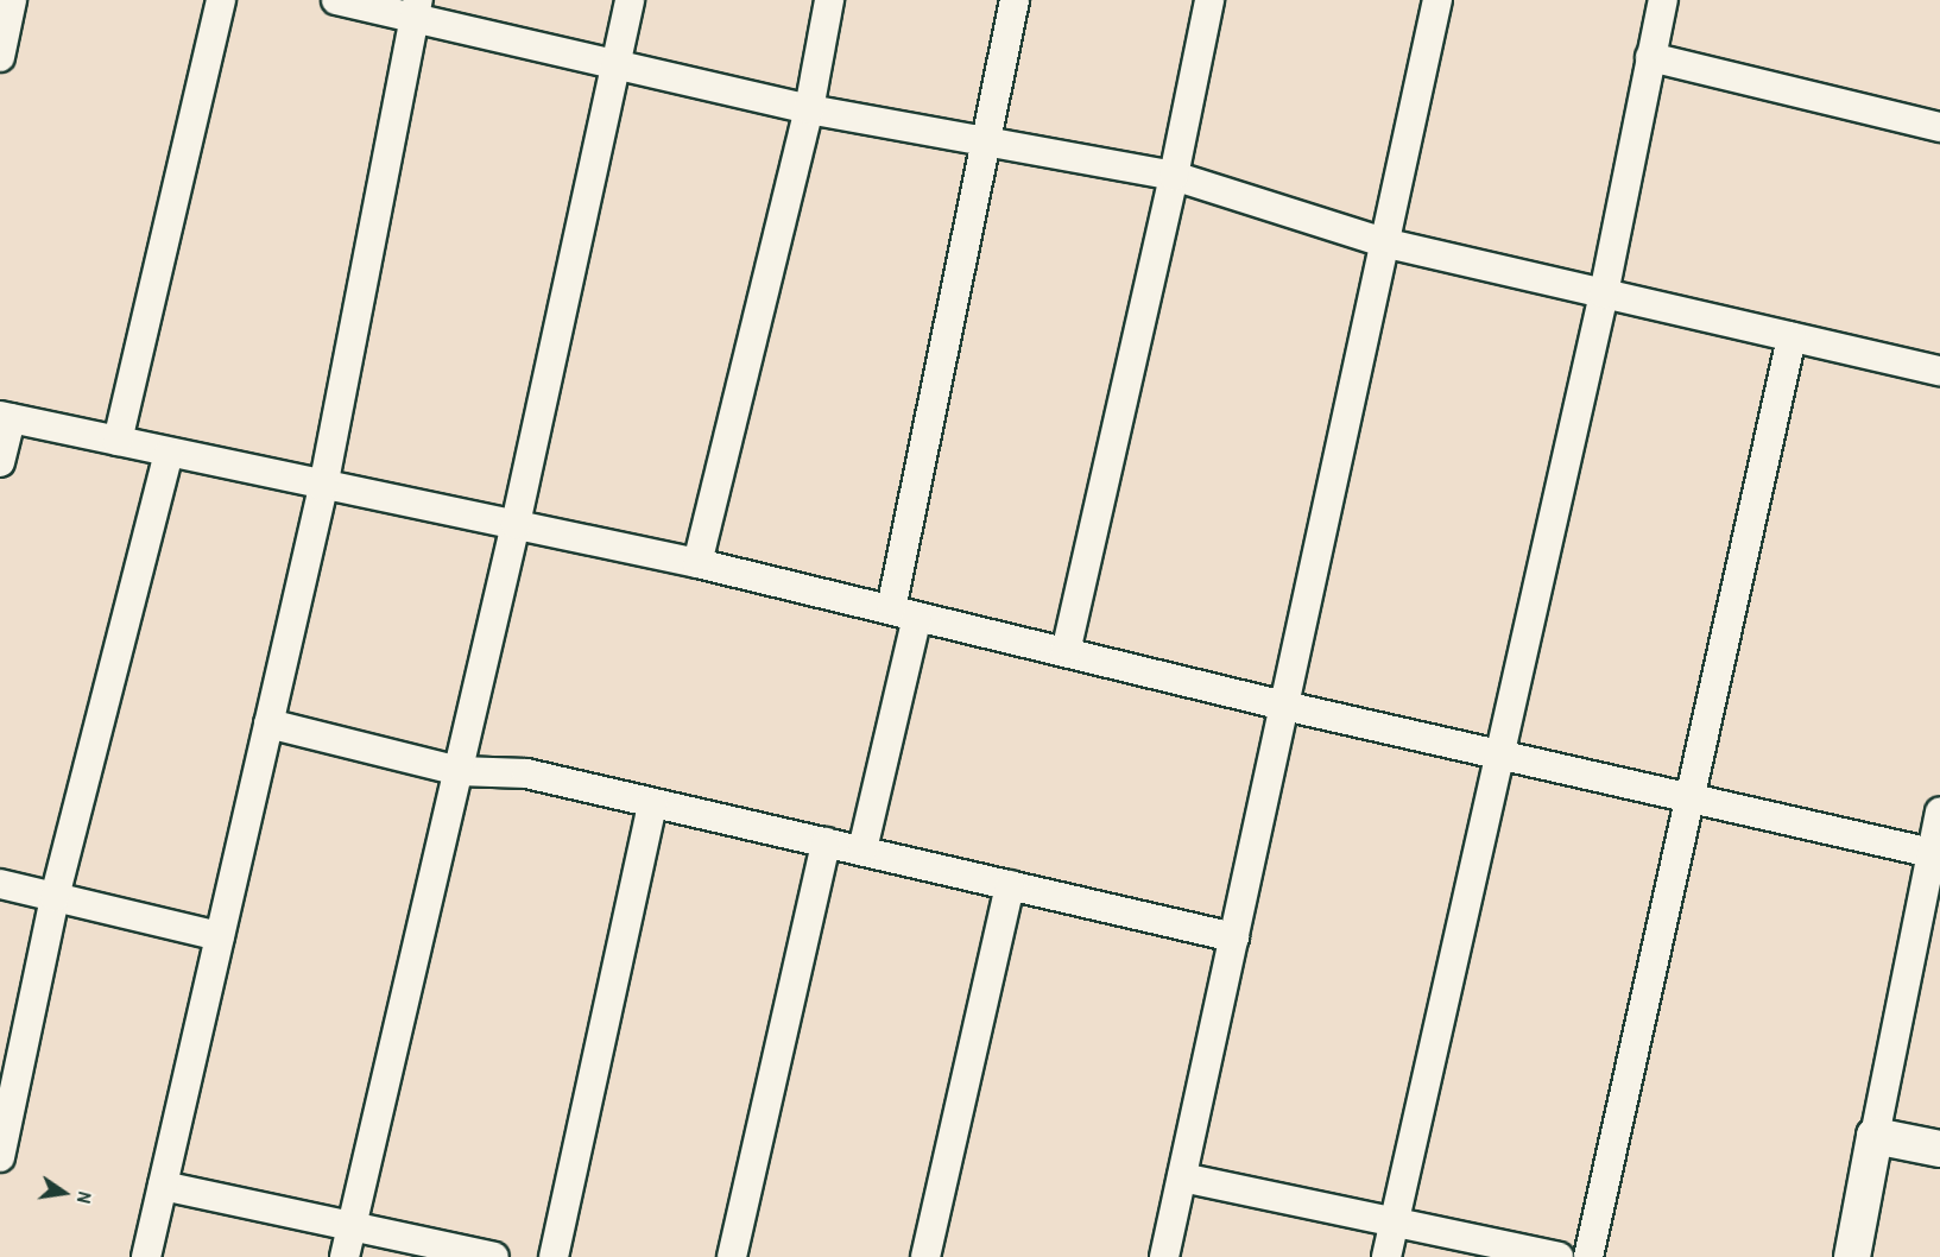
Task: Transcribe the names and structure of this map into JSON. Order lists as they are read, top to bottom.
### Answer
{
  "north": "right"
}
